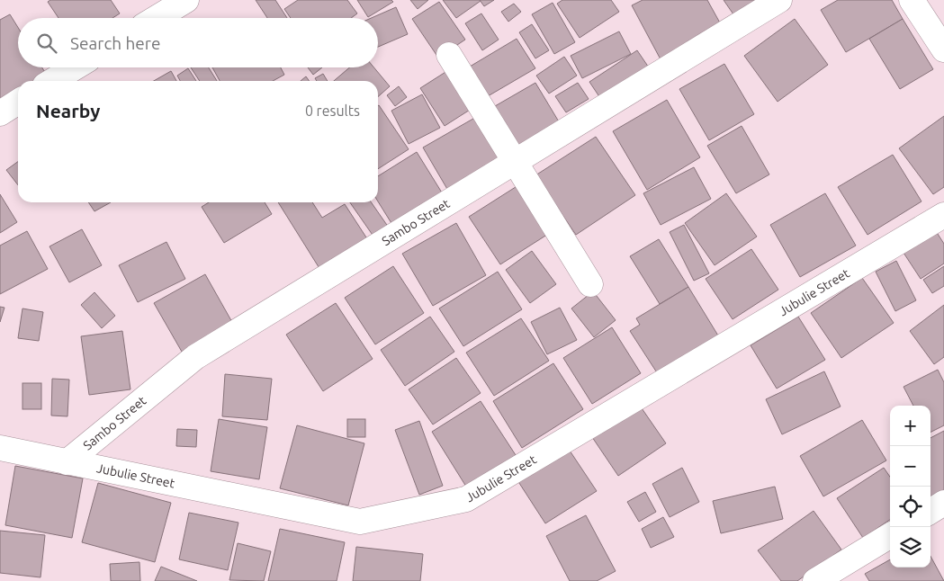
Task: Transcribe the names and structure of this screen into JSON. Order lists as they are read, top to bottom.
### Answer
{
  "streets": {
    "street": ["Sambo Street", "Jubulie Street"]
  },
  "crossings": [
    ["Sambo Street", "Jubulie Street"]
  ],
  "page": {
    "search": "Search here",
    "heading": ["Nearby", "0 results"],
    "map_buttons": ["+", "−"]
  }
}
